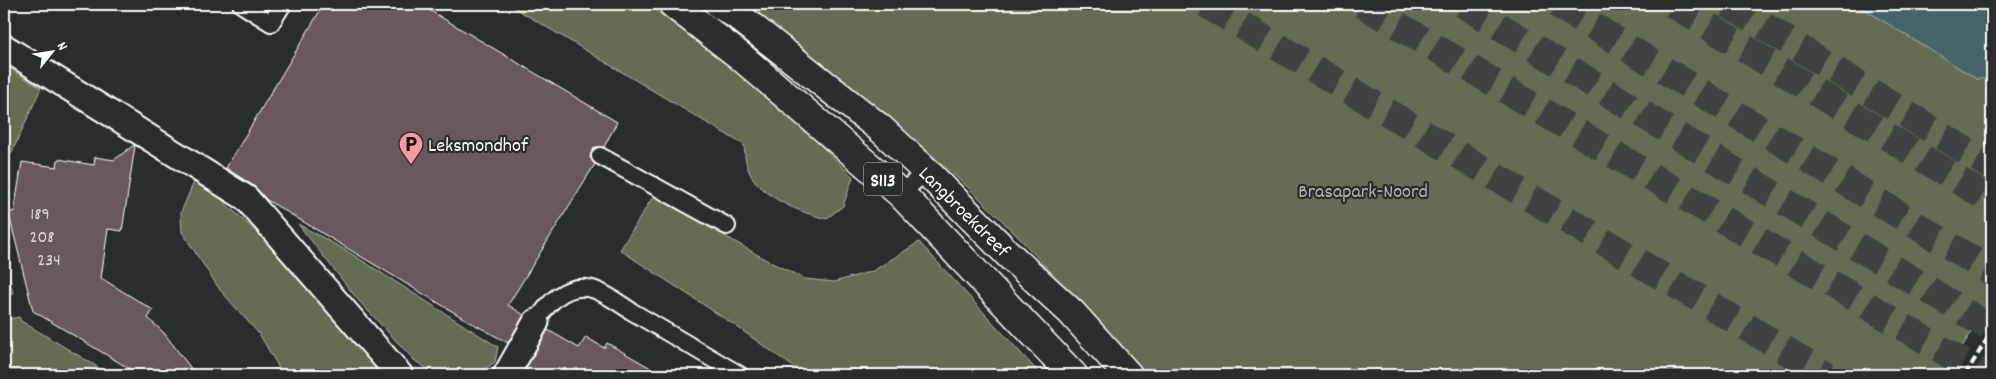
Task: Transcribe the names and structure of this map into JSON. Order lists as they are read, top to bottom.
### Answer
{
  "streets": {
    "main road": ["S113", "Langbroekdreef"]
  },
  "parks": ["Brasapark-Noord"],
  "places": {
    "parking": ["Leksmondhof"]
  },
  "house_numbers": ["189", "208", "234"],
  "north": "top right"
}
